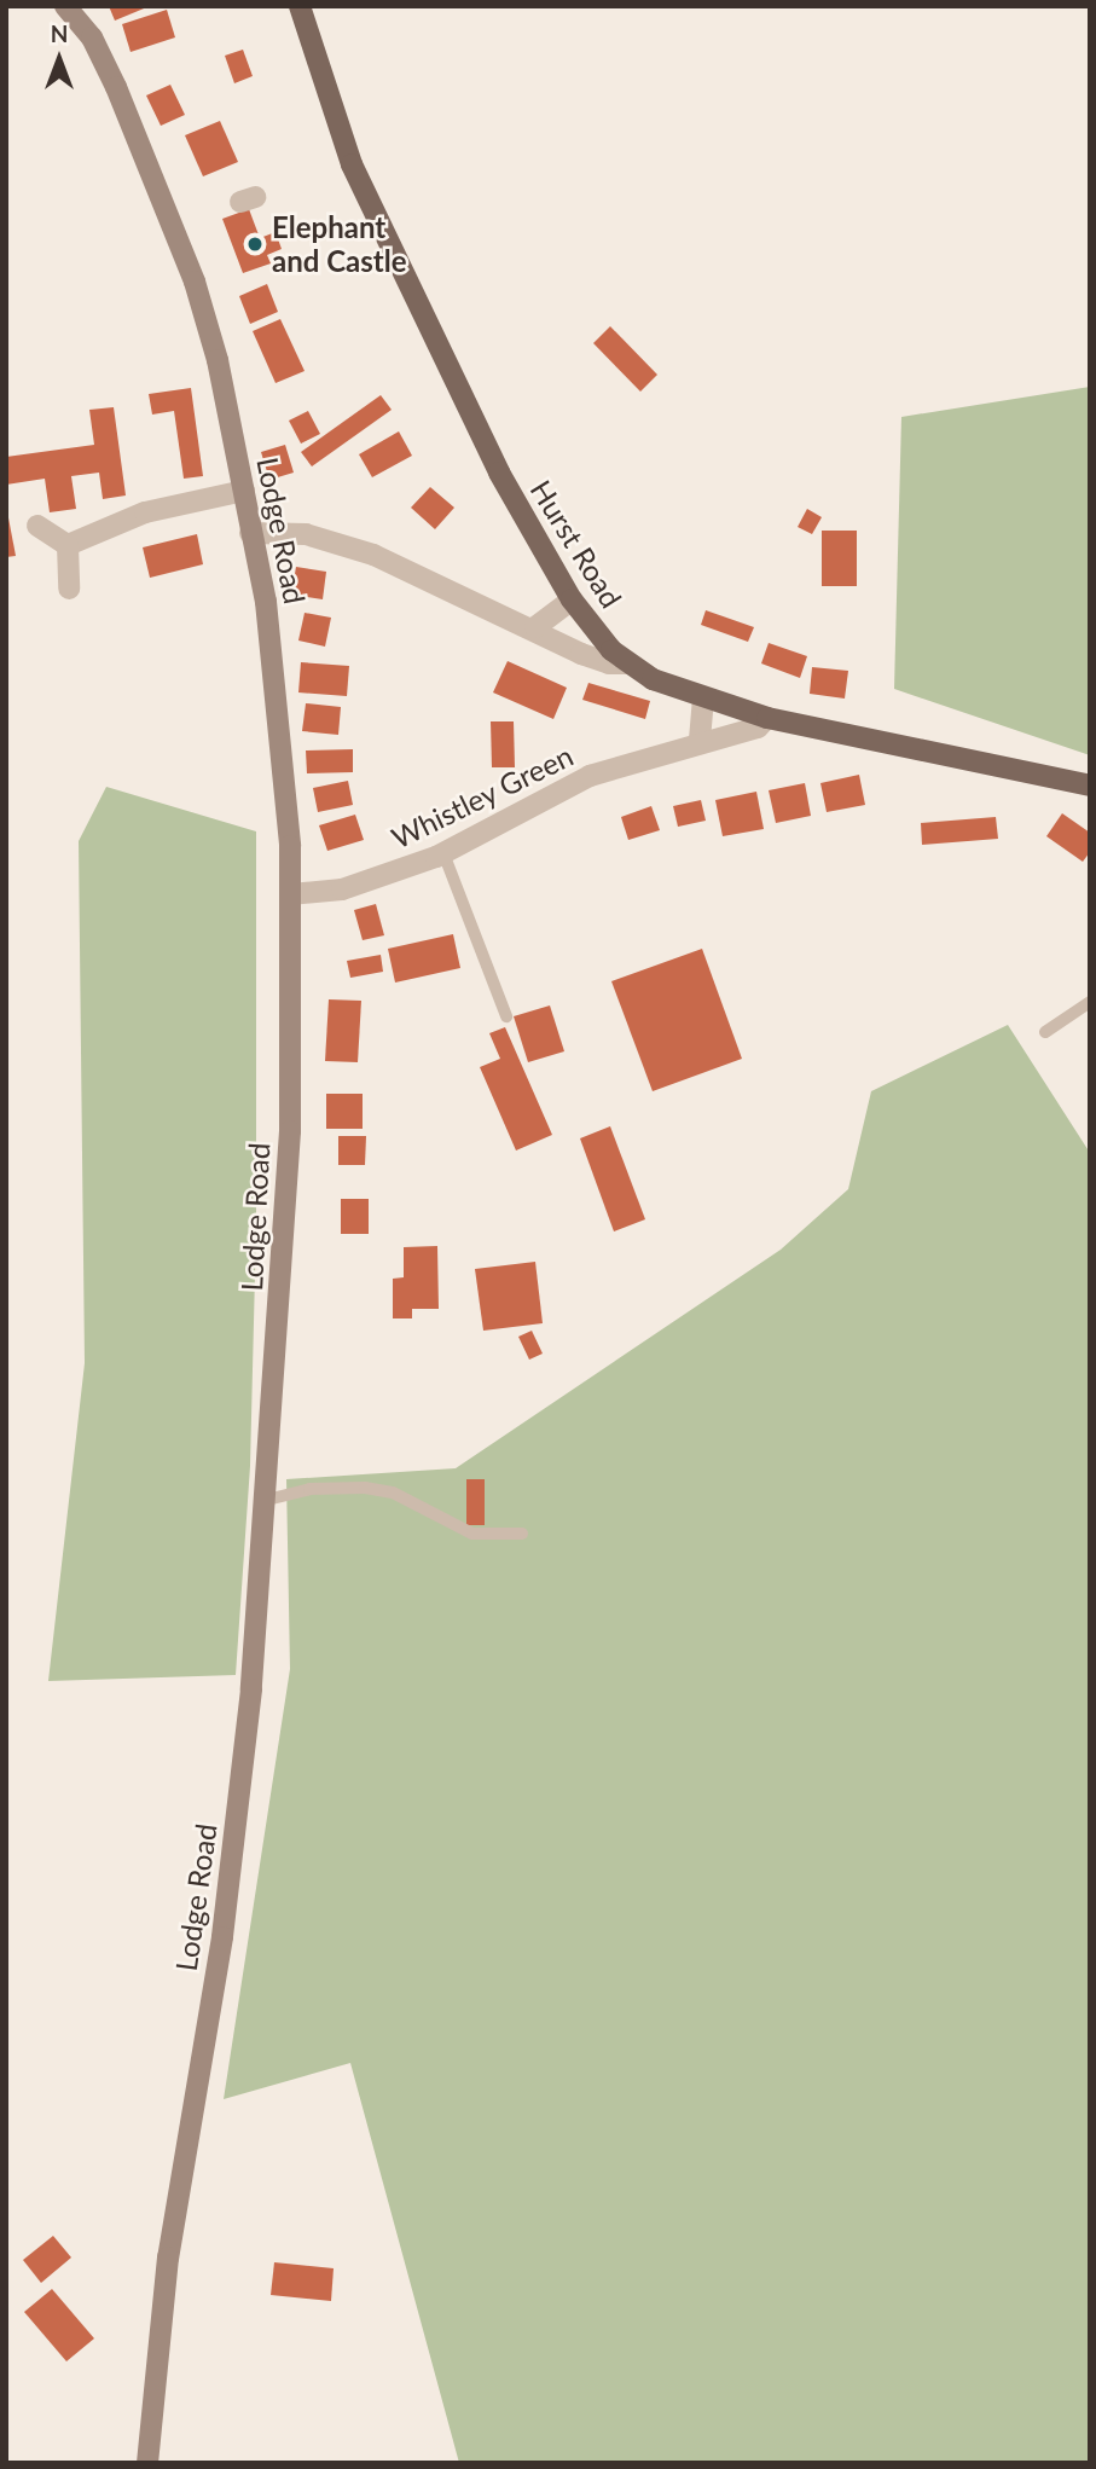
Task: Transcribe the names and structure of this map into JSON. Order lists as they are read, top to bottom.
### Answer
{
  "streets": {
    "main road": ["Lodge Road", "Hurst Road"],
    "street": ["Whistley Green"]
  },
  "crossings": [
    ["Lodge Road", "Whistley Green"],
    ["Hurst Road", "Whistley Green"]
  ],
  "places": ["Elephant and Castle"],
  "north": "top"
}
